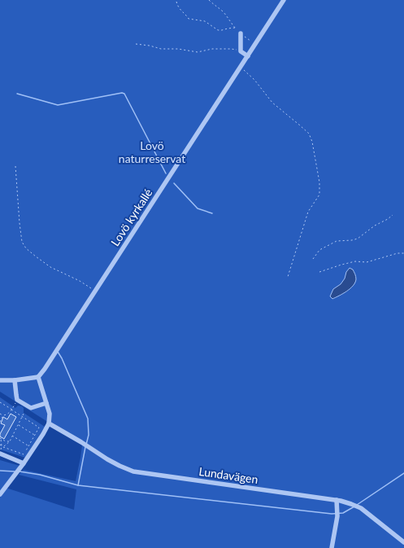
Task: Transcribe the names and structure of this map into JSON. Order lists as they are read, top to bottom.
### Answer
{
  "streets": {
    "street": ["Lovö kyrkallé", "Lundavägen"]
  },
  "parks": ["Lovö naturreservat"]
}
